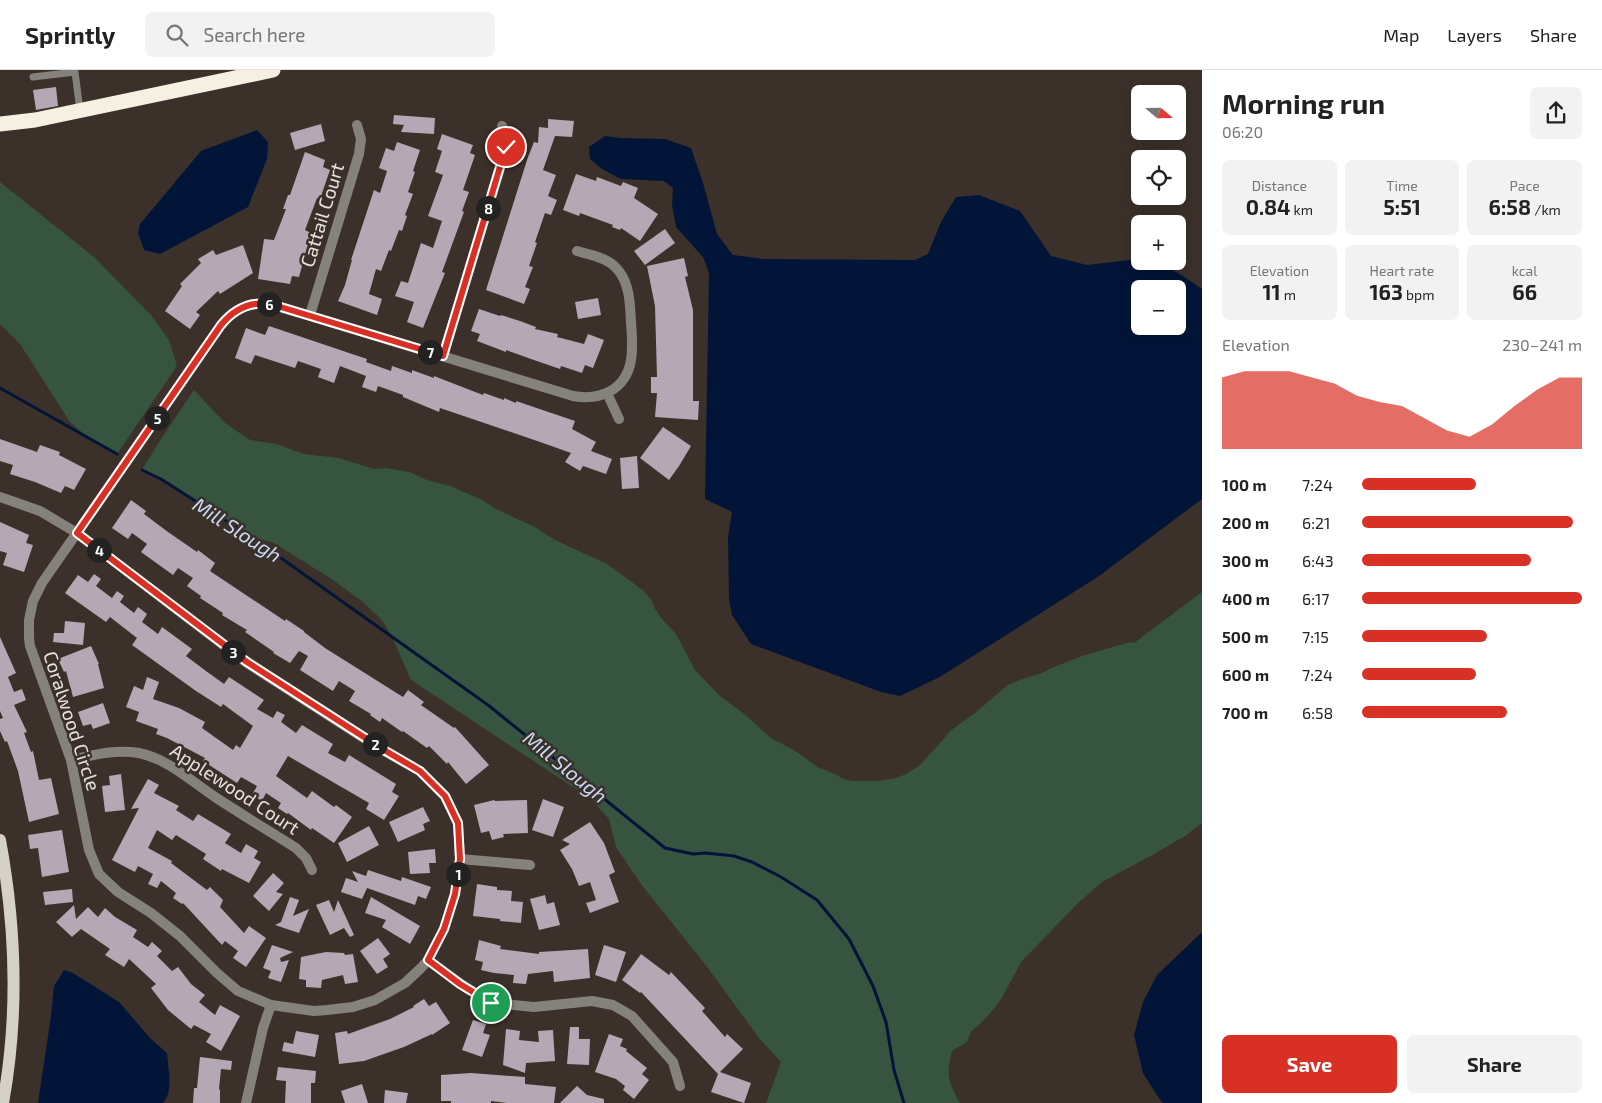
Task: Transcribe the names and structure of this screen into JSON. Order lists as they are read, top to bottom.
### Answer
{
  "streets": {
    "street": ["Cattail Court", "Coralwood Circle", "Applewood Court"]
  },
  "crossings": [
    ["Coralwood Circle", "Applewood Court"]
  ],
  "water": ["Mill Slough"],
  "north": "right",
  "page": {
    "header": "Sprintly",
    "search": "Search here",
    "nav": ["Map", "Layers", "Share"],
    "heading": ["Morning run", "06:20"],
    "map_buttons": ["+", "−"],
    "stats": [
      ["Distance", "0.84 km"],
      ["Time", "5:51"],
      ["Pace", "6:58 /km"],
      ["Elevation", "11 m"],
      ["Heart rate", "163 bpm"],
      ["kcal", "66"]
    ],
    "pins": [
      "8",
      "6",
      "7",
      "5",
      "4",
      "3",
      "2",
      "1"
    ],
    "chart": ["Elevation", "230–241 m"],
    "list": [
      {
        "name": "100 m",
        "note": "7:24"
      },
      {
        "name": "200 m",
        "note": "6:21"
      },
      {
        "name": "300 m",
        "note": "6:43"
      },
      {
        "name": "400 m",
        "note": "6:17"
      },
      {
        "name": "500 m",
        "note": "7:15"
      },
      {
        "name": "600 m",
        "note": "7:24"
      },
      {
        "name": "700 m",
        "note": "6:58"
      }
    ],
    "buttons": ["Save", "Share"]
  }
}
